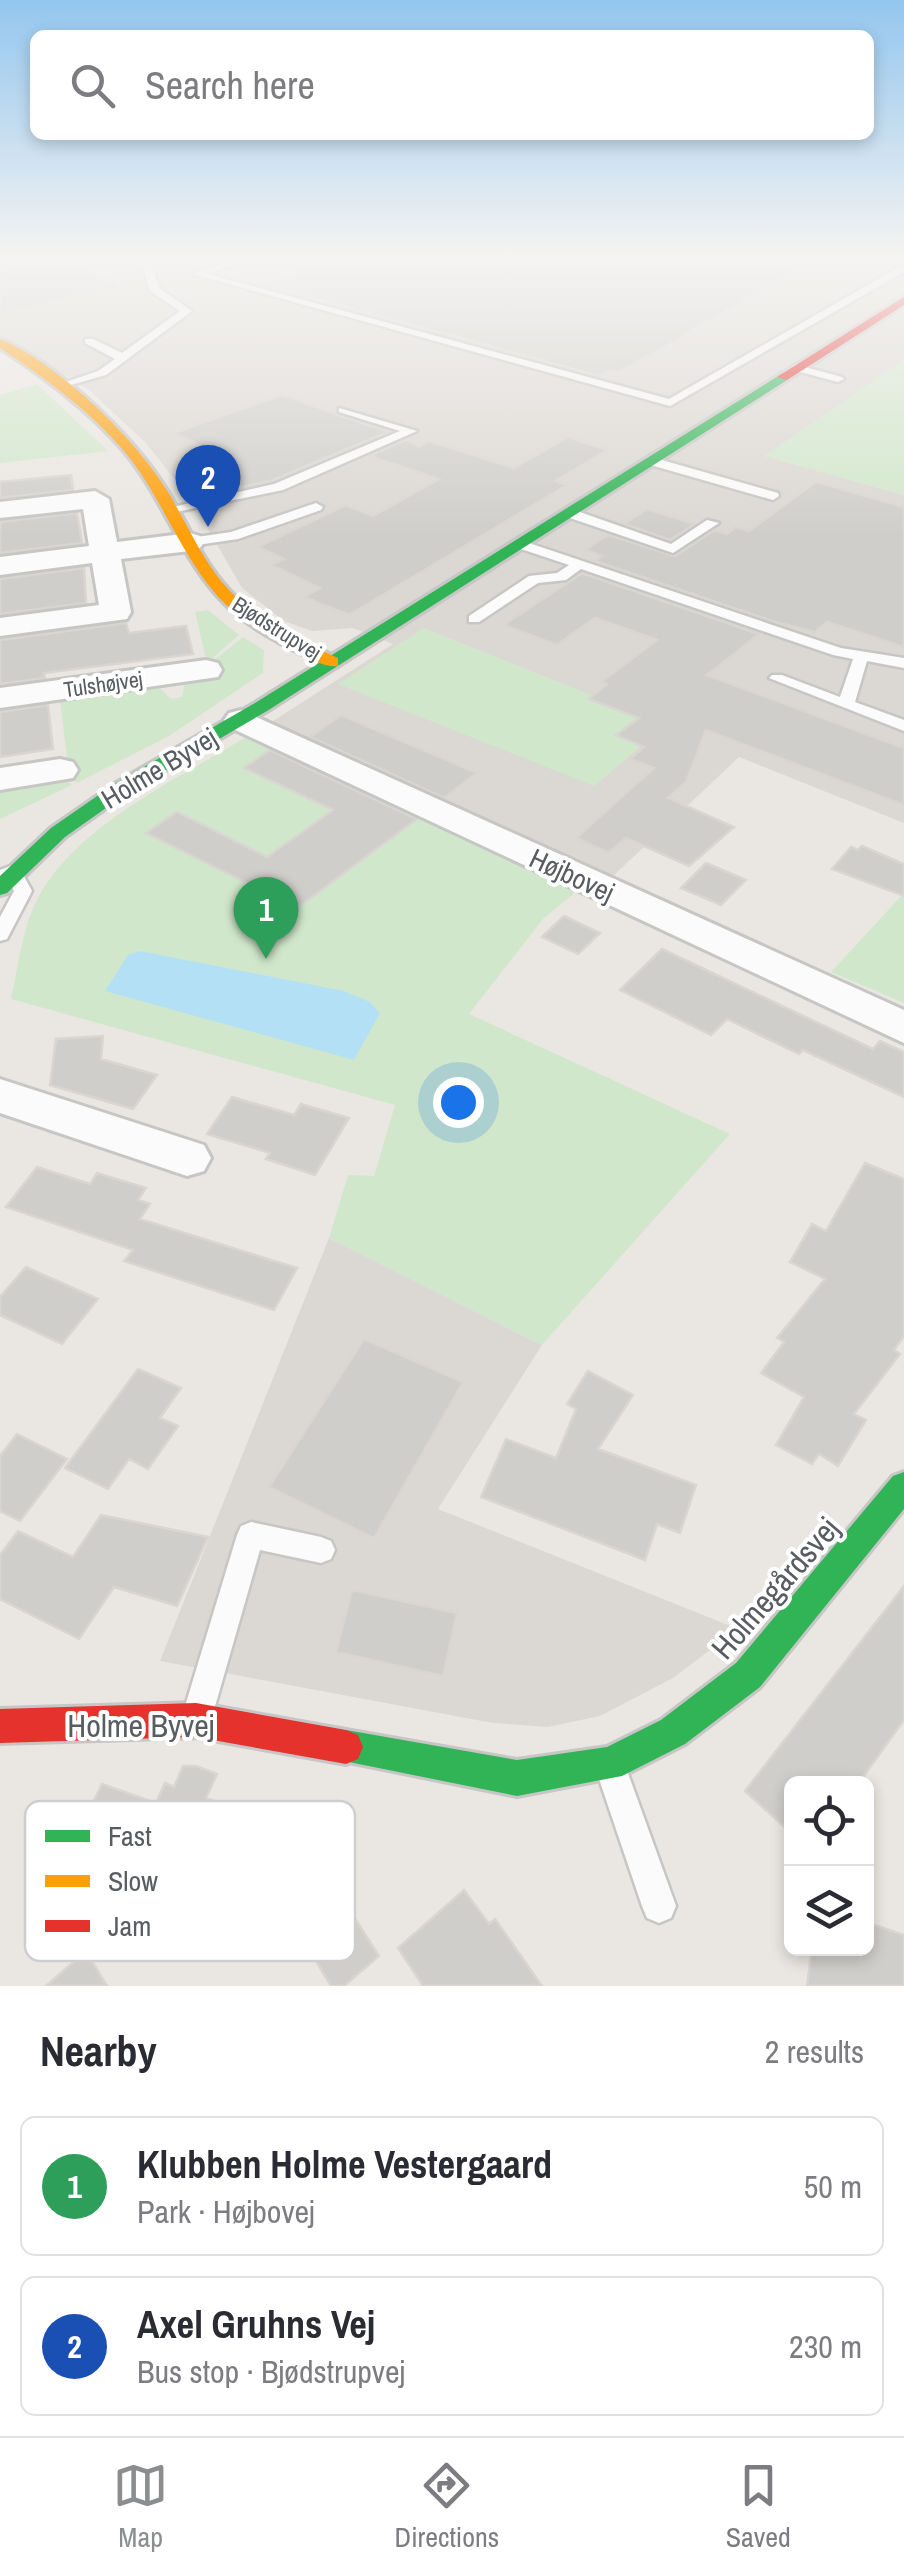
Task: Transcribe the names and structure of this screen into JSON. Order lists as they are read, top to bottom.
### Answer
{
  "streets": {
    "street": [
      "Bjødstrupvej",
      "Tulshøjvej",
      "Holme Byvej",
      "Højbovej",
      "Holmegårdsvej"
    ]
  },
  "crossings": [
    ["Bjødstrupvej", "Holme Byvej"],
    ["Holme Byvej", "Højbovej"],
    ["Holme Byvej", "Holmegårdsvej"]
  ],
  "legend": ["Fast", "Slow", "Jam"],
  "page": {
    "search": "Search here",
    "pins": ["2", "1"],
    "heading": ["Nearby", "2 results"],
    "list": [
      {
        "mark": "1",
        "name": "Klubben Holme Vestergaard",
        "note": "Park · Højbovej",
        "value": "50 m"
      },
      {
        "mark": "2",
        "name": "Axel Gruhns Vej",
        "note": "Bus stop · Bjødstrupvej",
        "value": "230 m"
      }
    ],
    "nav": ["Map", "Directions", "Saved"]
  }
}
